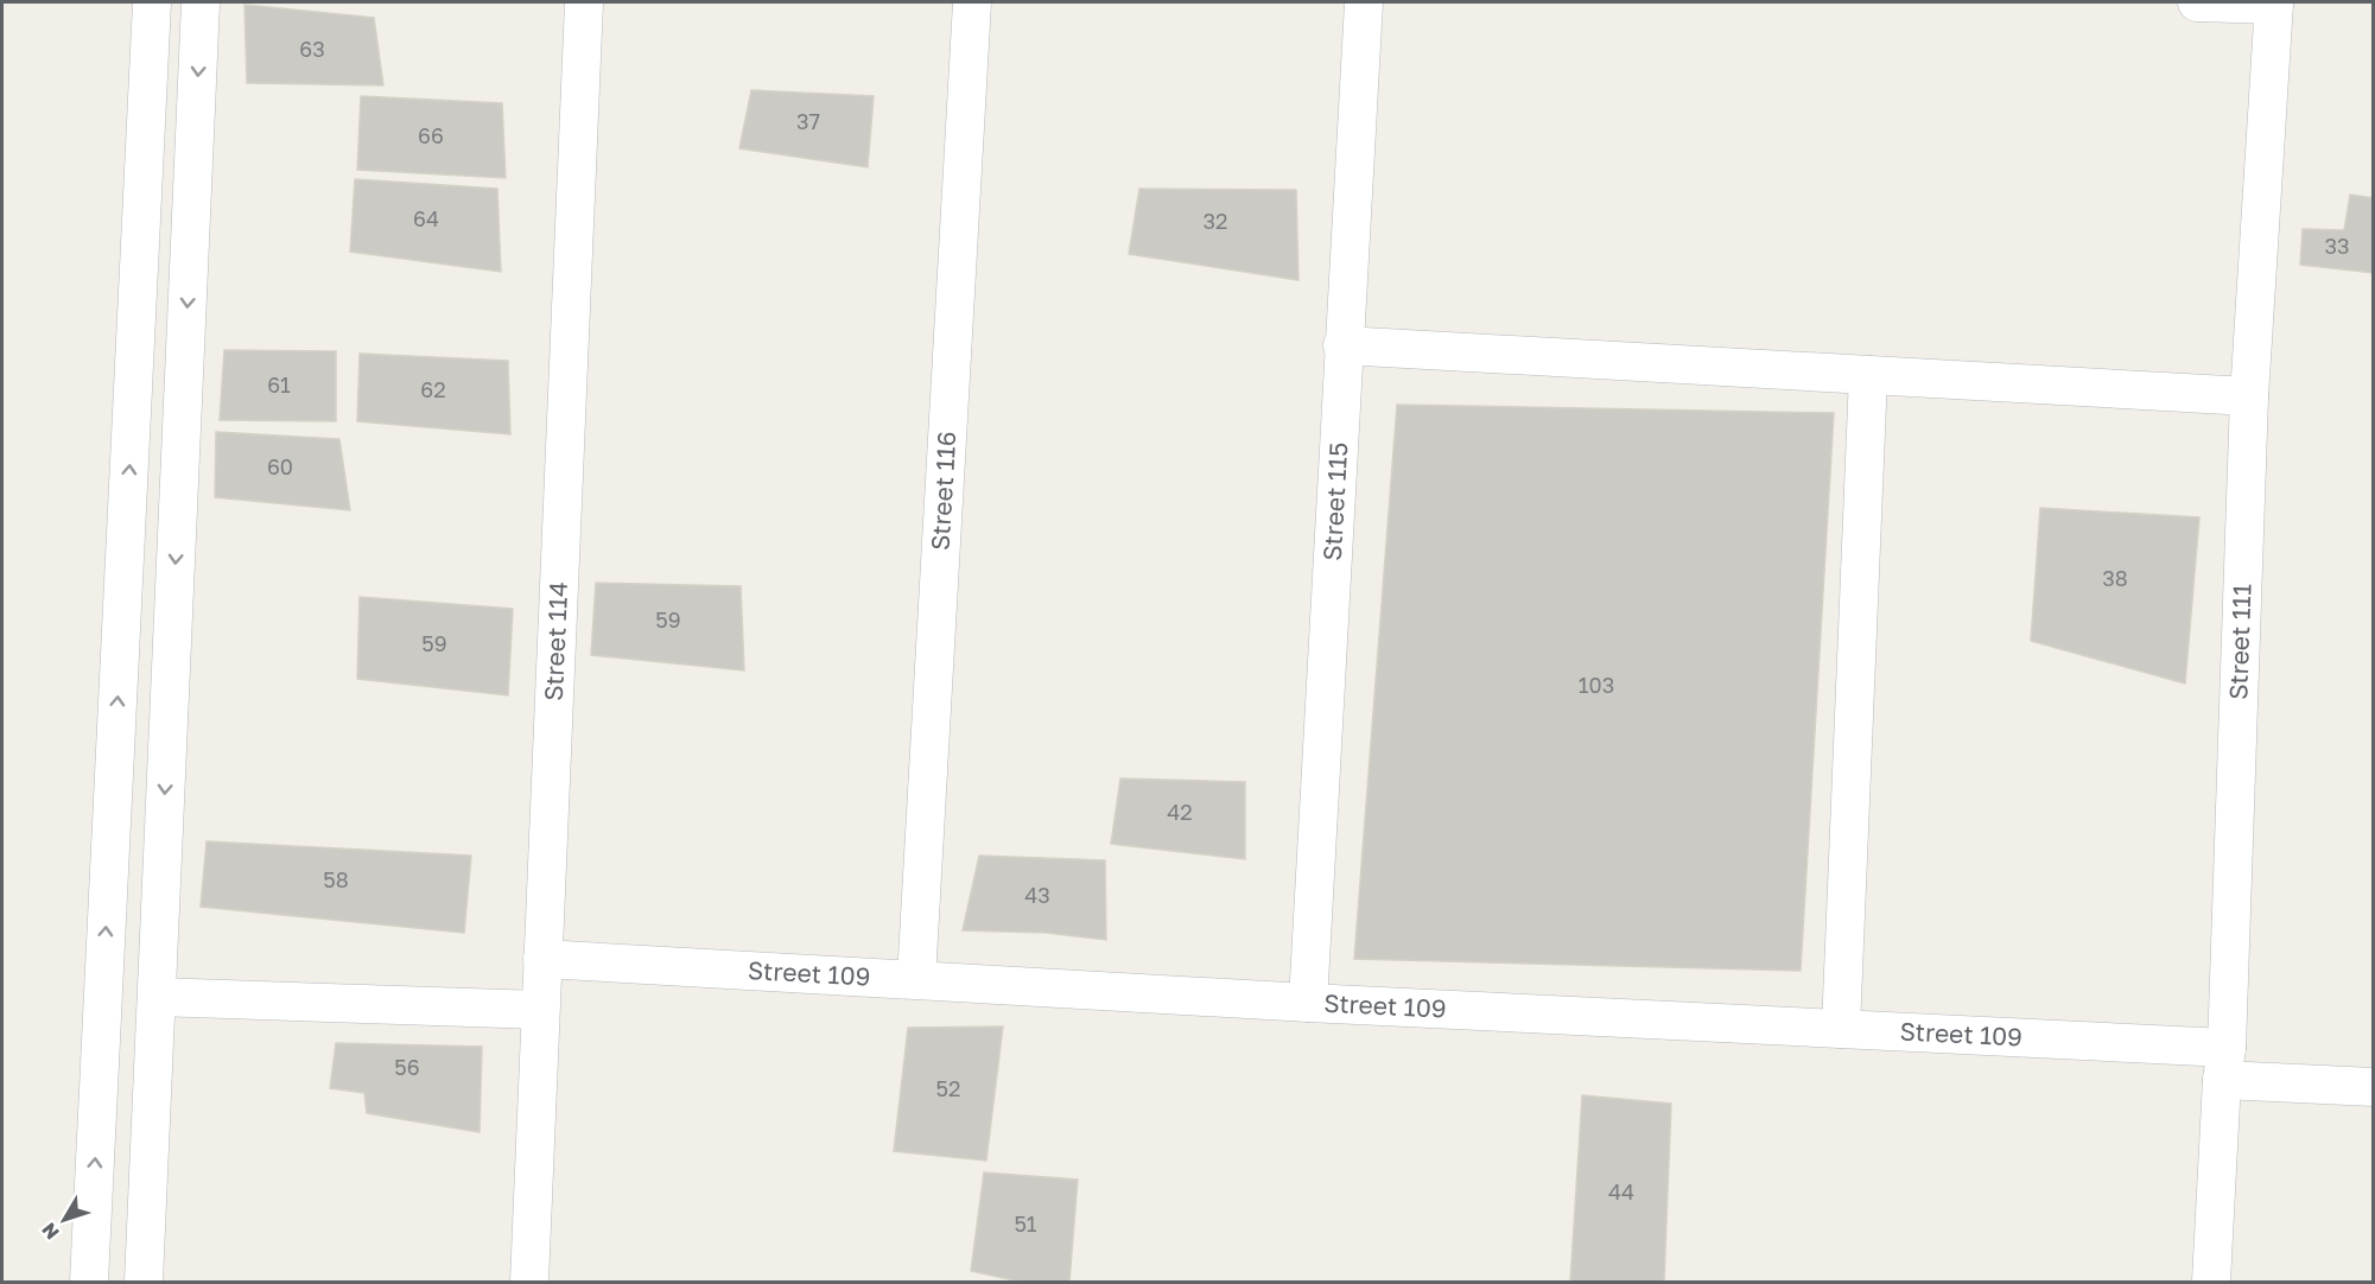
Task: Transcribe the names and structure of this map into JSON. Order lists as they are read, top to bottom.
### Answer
{
  "streets": {
    "street": [
      "Street 116",
      "Street 115",
      "Street 114",
      "Street 111",
      "Street 109"
    ]
  },
  "crossings": [
    ["Street 116", "Street 109"],
    ["Street 115", "Street 109"],
    ["Street 114", "Street 109"],
    ["Street 111", "Street 109"]
  ],
  "house_numbers": [
    "63",
    "37",
    "66",
    "64",
    "32",
    "33",
    "61",
    "62",
    "60",
    "38",
    "59",
    "59",
    "103",
    "42",
    "58",
    "43",
    "56",
    "52",
    "44",
    "51"
  ],
  "north": "bottom left"
}
